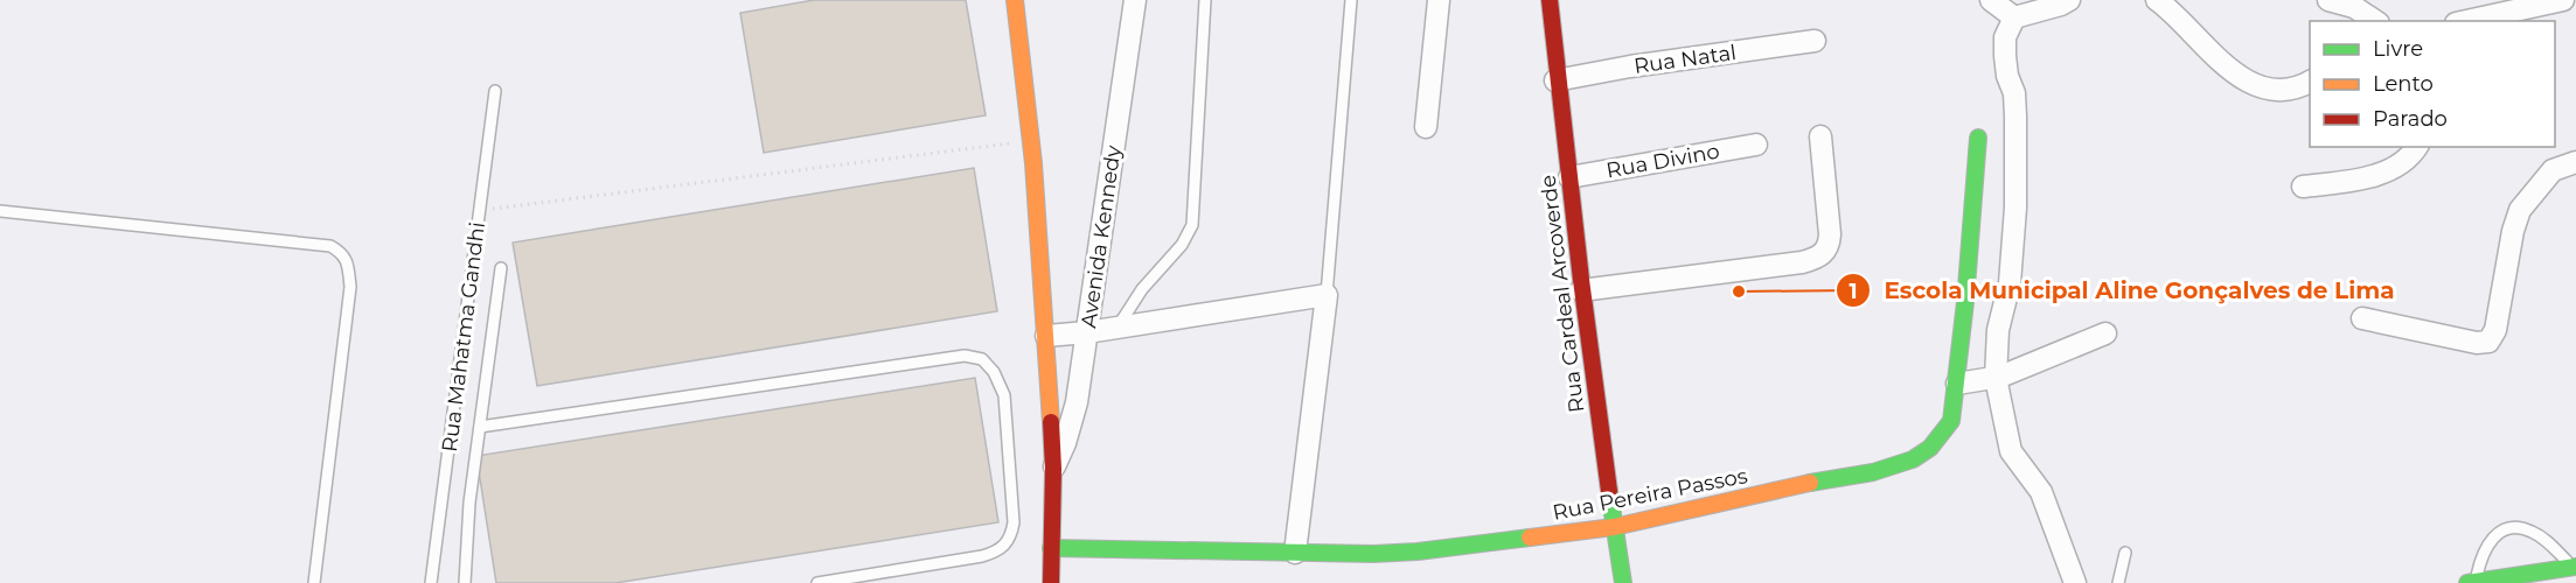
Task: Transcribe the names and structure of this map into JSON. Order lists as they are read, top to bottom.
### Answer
{
  "streets": {
    "main road": ["Avenida Kennedy", "Rua Cardeal Arcoverde", "Rua Pereira Passos"],
    "street": ["Rua Natal", "Rua Divino"],
    "lane": ["Rua Mahatma Gandhi"]
  },
  "crossings": [
    ["Rua Natal", "Rua Cardeal Arcoverde"],
    ["Rua Divino", "Rua Cardeal Arcoverde"],
    ["Avenida Kennedy", "Rua Pereira Passos"],
    ["Rua Cardeal Arcoverde", "Rua Pereira Passos"]
  ],
  "places": ["Escola Municipal Aline Gonçalves de Lima"],
  "legend": ["Livre", "Lento", "Parado"]
}
